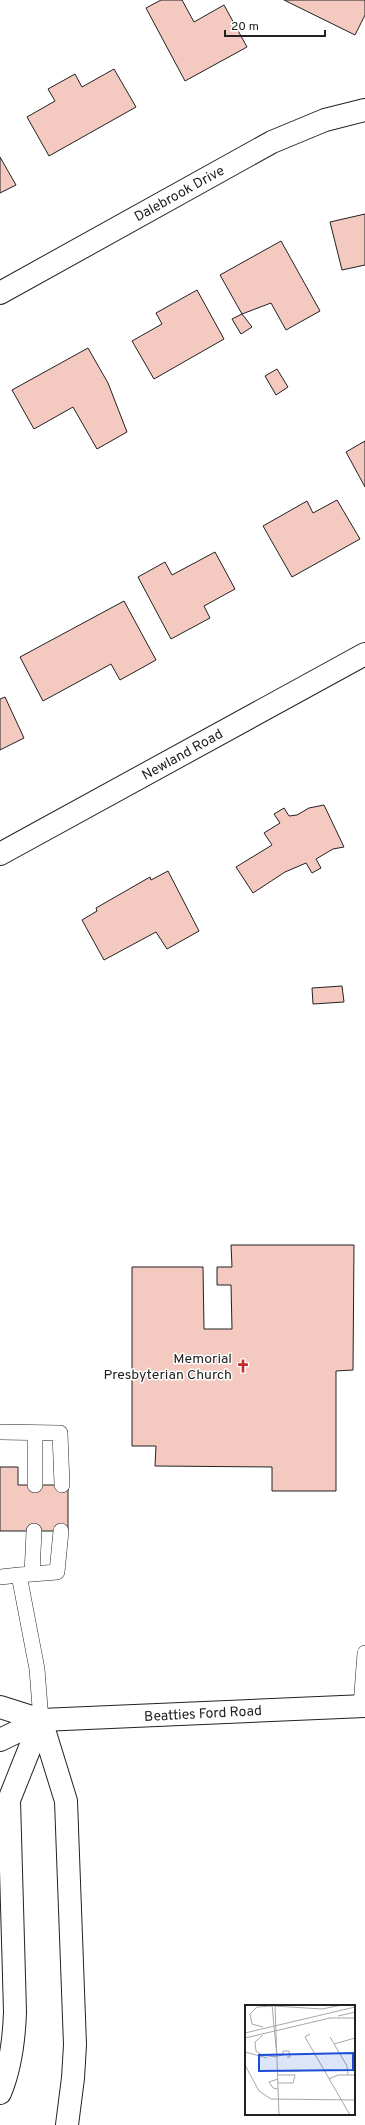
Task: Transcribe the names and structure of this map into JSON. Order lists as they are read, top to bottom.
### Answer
{
  "streets": {
    "main road": ["Dalebrook Drive", "Newland Road", "Beatties Ford Road"]
  },
  "places": {
    "church": ["Memorial Presbyterian Church"]
  },
  "scale_bar": "20 m"
}
